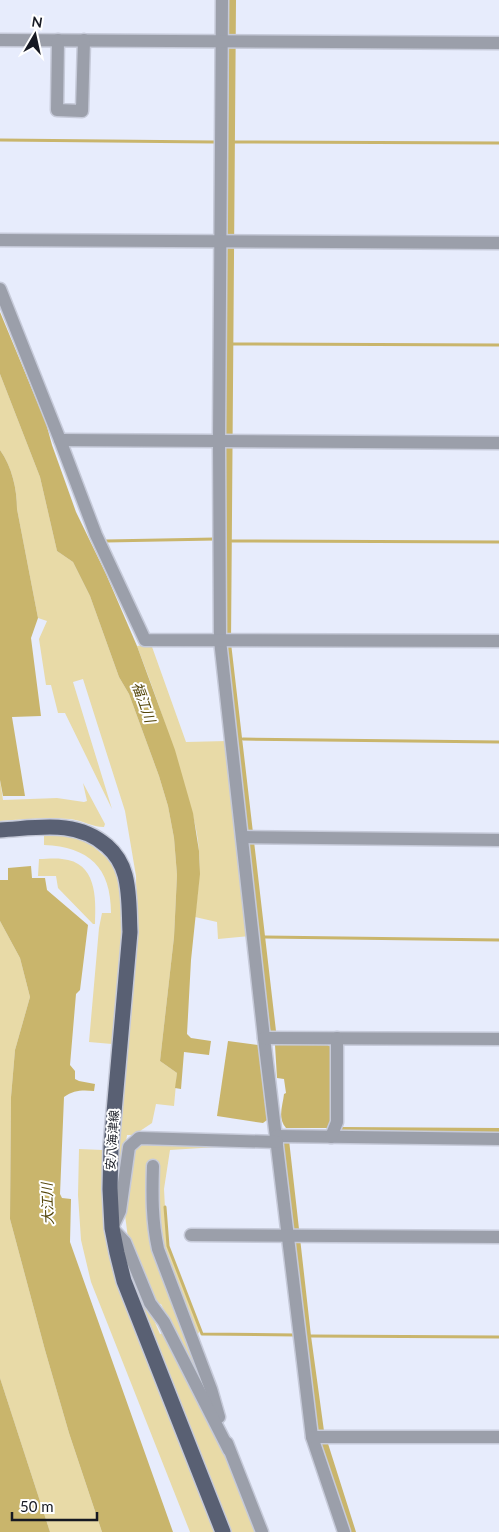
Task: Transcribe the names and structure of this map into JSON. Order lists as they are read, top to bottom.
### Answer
{
  "streets": {
    "main road": ["安八海津線"]
  },
  "water": ["福江川", "大江川"],
  "scale_bar": "50 m",
  "north": "top"
}
